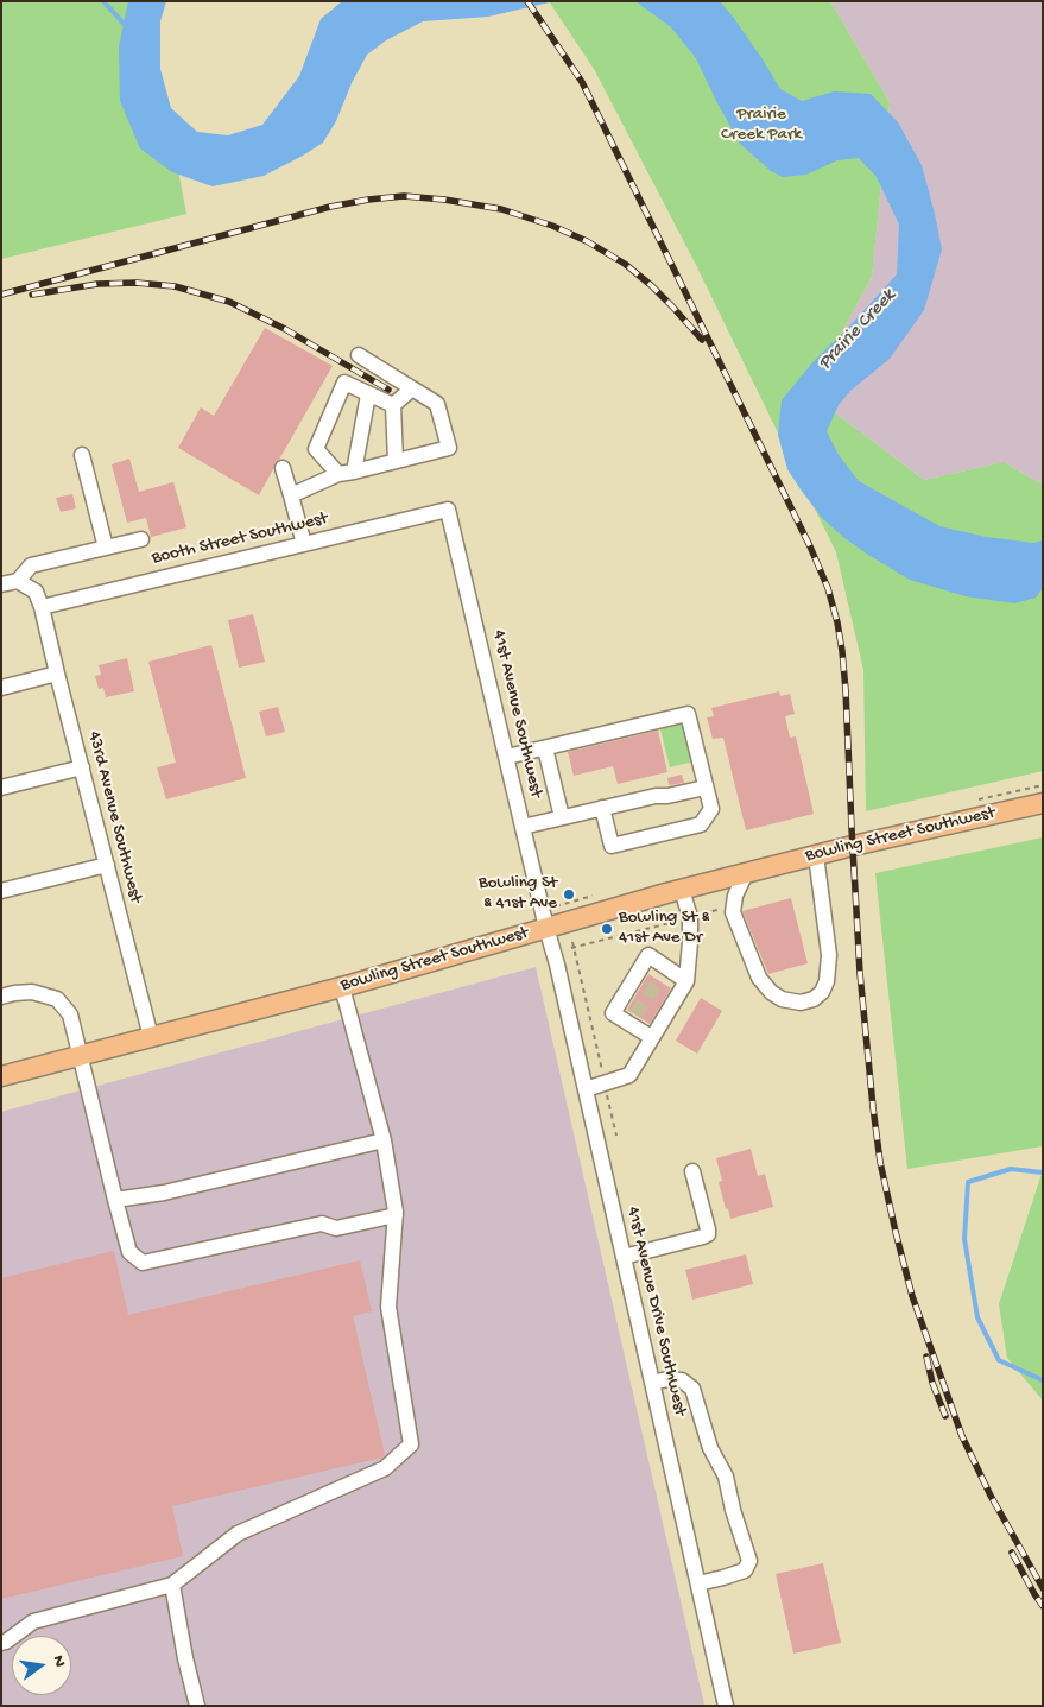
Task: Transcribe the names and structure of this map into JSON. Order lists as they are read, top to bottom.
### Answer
{
  "streets": {
    "main road": ["Bowling Street Southwest"],
    "street": [
      "Booth Street Southwest",
      "41st Avenue Southwest",
      "43rd Avenue Southwest",
      "41st Avenue Drive Southwest"
    ]
  },
  "crossings": [
    ["Booth Street Southwest", "41st Avenue Southwest"],
    ["Booth Street Southwest", "43rd Avenue Southwest"],
    ["41st Avenue Southwest", "Bowling Street Southwest"],
    ["41st Avenue Southwest", "41st Avenue Drive Southwest"],
    ["43rd Avenue Southwest", "Bowling Street Southwest"],
    ["Bowling Street Southwest", "41st Avenue Drive Southwest"]
  ],
  "water": ["Prairie Creek"],
  "parks": ["Prairie Creek Park"],
  "places": ["Bowling St & 41st Ave", "Bowling St & 41st Ave Dr"],
  "north": "right"
}
